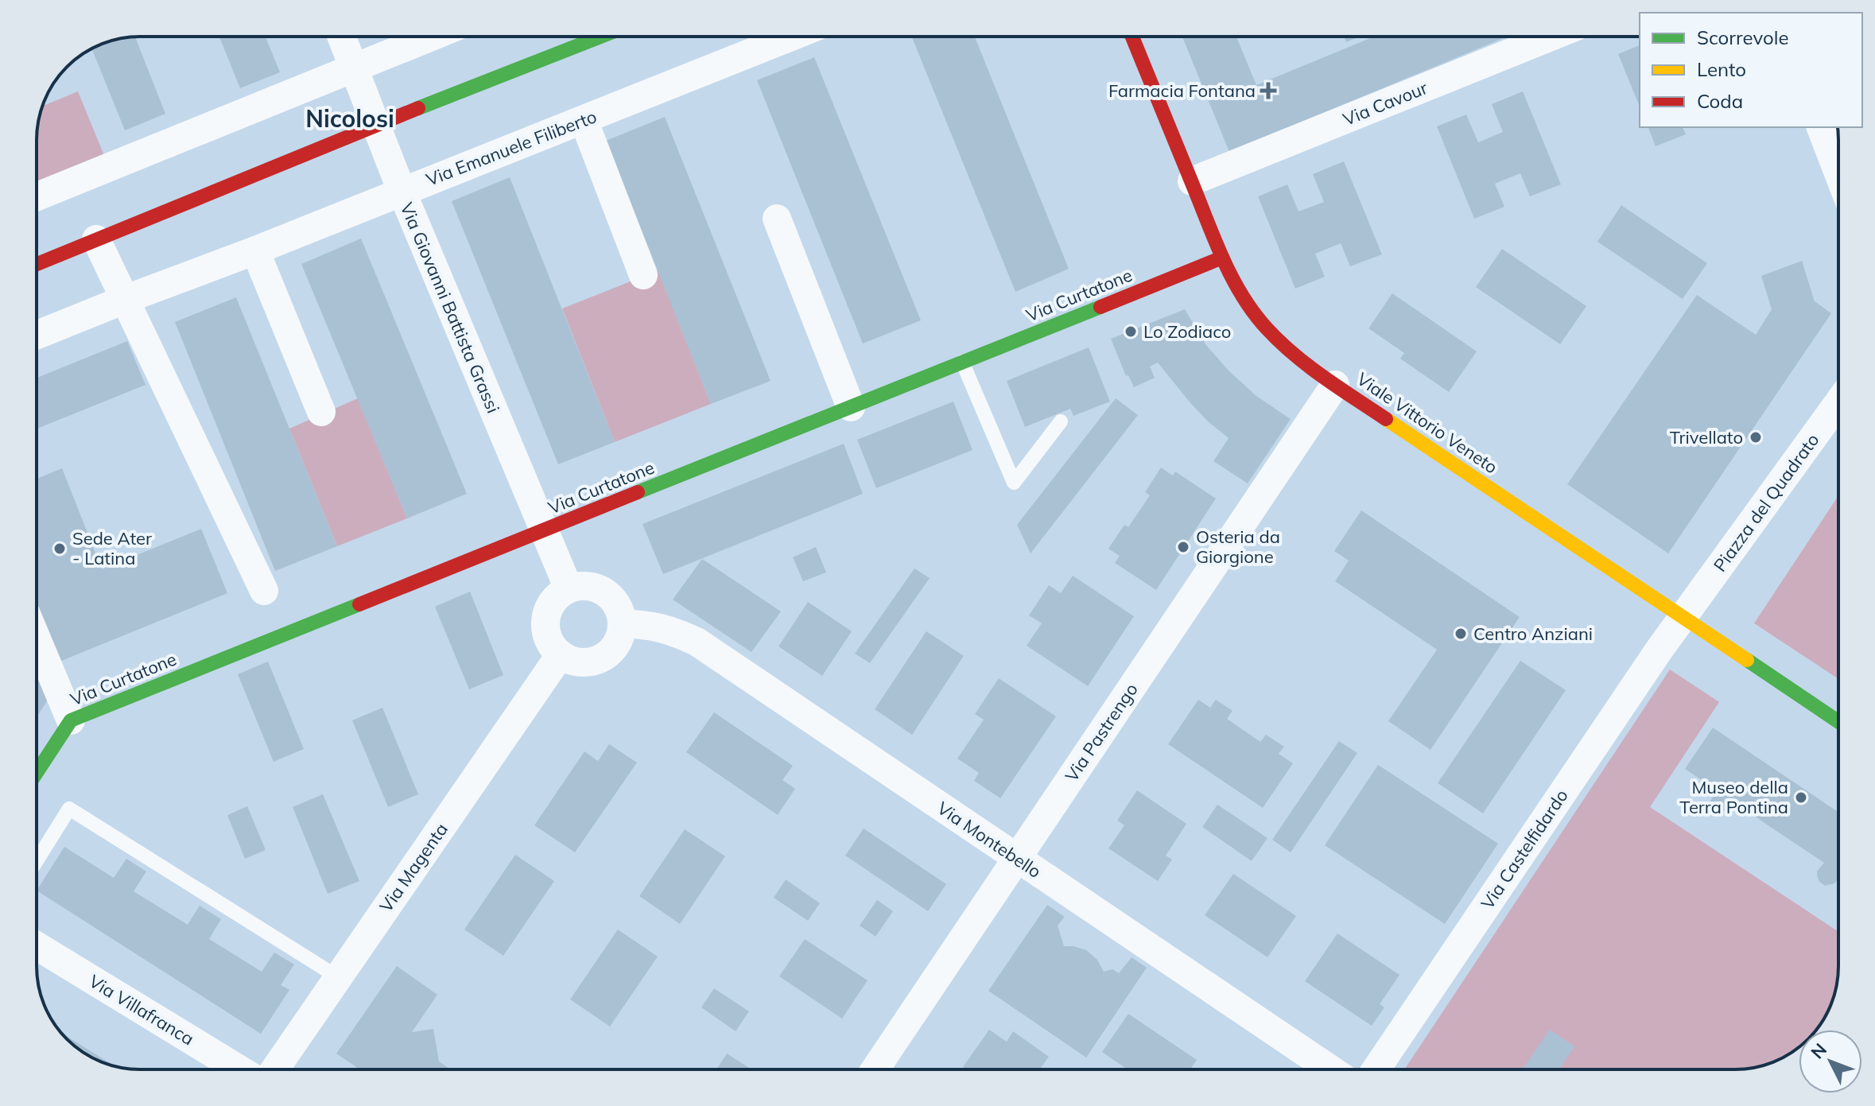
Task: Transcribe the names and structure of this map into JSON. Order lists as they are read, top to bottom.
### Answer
{
  "streets": {
    "main road": ["Via Curtatone", "Viale Vittorio Veneto"],
    "street": [
      "Via Cavour",
      "Via Emanuele Filiberto",
      "Via Giovanni Battista Grassi",
      "Piazza del Quadrato",
      "Via Pastrengo",
      "Via Montebello",
      "Via Castelfidardo",
      "Via Magenta",
      "Via Villafranca"
    ]
  },
  "crossings": [
    ["Via Cavour", "Viale Vittorio Veneto"],
    ["Via Emanuele Filiberto", "Via Giovanni Battista Grassi"],
    ["Via Curtatone", "Via Giovanni Battista Grassi"],
    ["Via Curtatone", "Viale Vittorio Veneto"],
    ["Via Giovanni Battista Grassi", "Via Montebello"],
    ["Via Giovanni Battista Grassi", "Via Magenta"],
    ["Viale Vittorio Veneto", "Piazza del Quadrato"],
    ["Viale Vittorio Veneto", "Via Pastrengo"],
    ["Viale Vittorio Veneto", "Via Castelfidardo"],
    ["Piazza del Quadrato", "Via Castelfidardo"],
    ["Via Pastrengo", "Via Montebello"],
    ["Via Montebello", "Via Magenta"]
  ],
  "districts": ["Nicolosi"],
  "places": {
    "health": ["Farmacia Fontana"],
    "other": [
      "Lo Zodiaco",
      "Trivellato",
      "Osteria da Giorgione",
      "Sede Ater - Latina",
      "Centro Anziani",
      "Museo della Terra Pontina"
    ]
  },
  "legend": ["Scorrevole", "Lento", "Coda"],
  "north": "top left"
}
